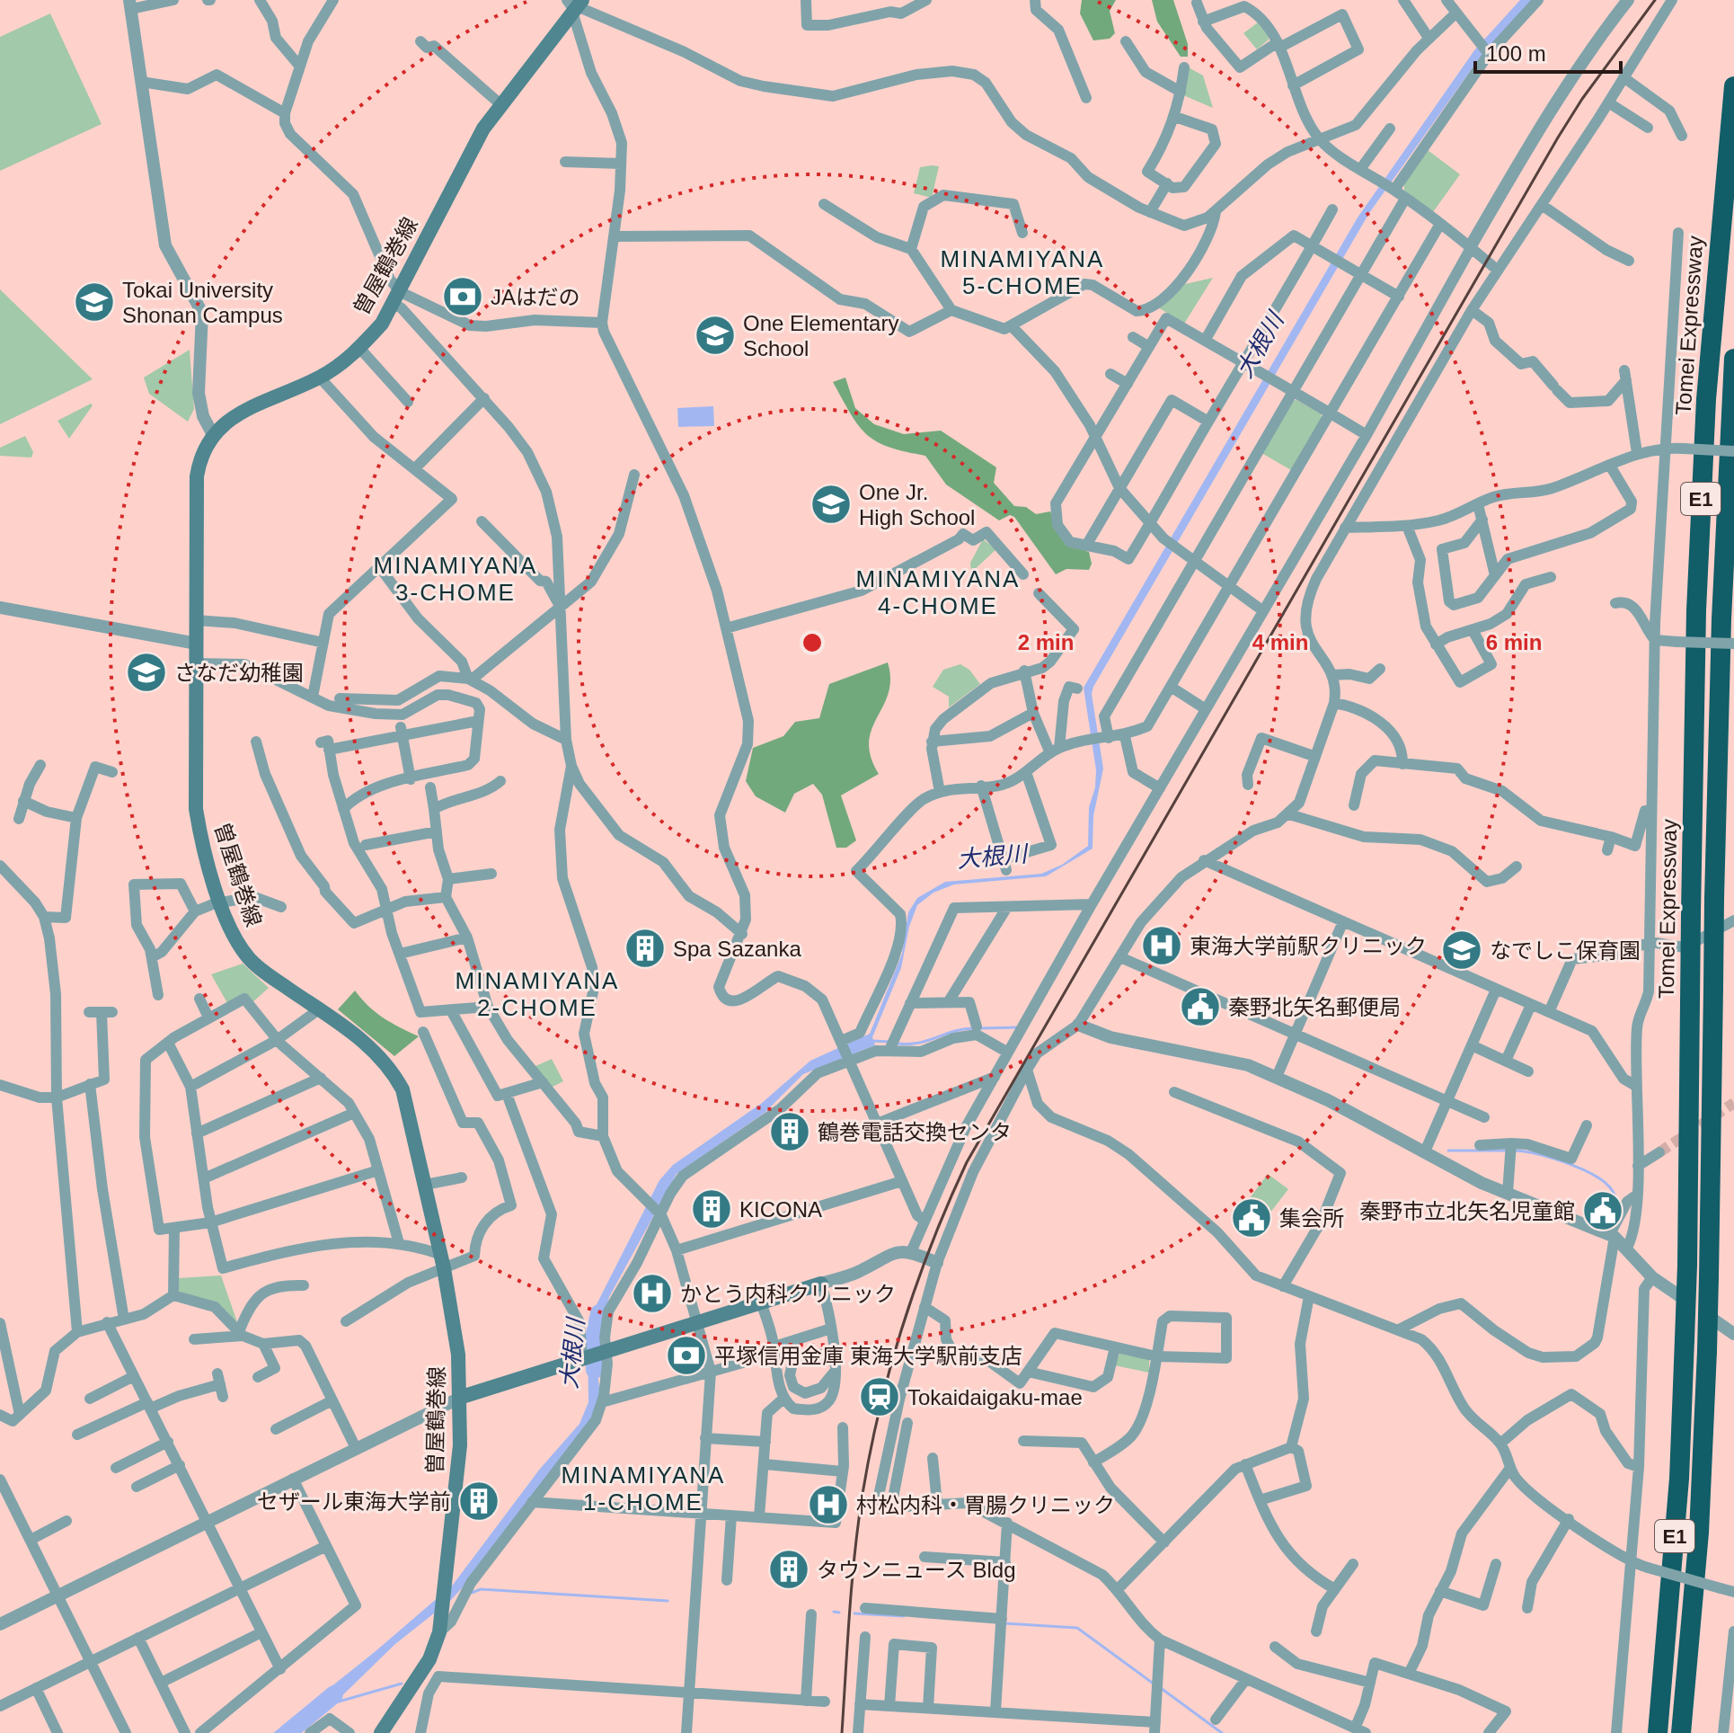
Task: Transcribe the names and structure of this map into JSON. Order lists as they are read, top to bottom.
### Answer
{
  "streets": {
    "highway": ["Tomei Expressway", "E1"],
    "main road": ["曽屋鶴巻線"]
  },
  "districts": [
    "MINAMIYANA 5-CHOME",
    "MINAMIYANA 3-CHOME",
    "MINAMIYANA 4-CHOME",
    "MINAMIYANA 2-CHOME",
    "MINAMIYANA 1-CHOME"
  ],
  "water": ["大根川"],
  "places": {
    "bank": ["JAはだの", "平塚信用金庫 東海大学駅前支店"],
    "school or university": [
      "Tokai University Shonan Campus",
      "One Elementary School",
      "One Jr. High School",
      "さなだ幼稚園",
      "なでしこ保育園"
    ],
    "hospital": ["東海大学前駅クリニック", "かとう内科クリニック", "村松内科・胃腸クリニック"],
    "building": [
      "Spa Sazanka",
      "鶴巻電話交換センタ",
      "KICONA",
      "セザール東海大学前",
      "タウンニュース Bldg"
    ],
    "public building": ["秦野北矢名郵便局", "秦野市立北矢名児童館", "集会所"],
    "station": ["Tokaidaigaku-mae"]
  },
  "scale_bar": "100 m",
  "rings": ["2 min", "4 min", "6 min"]
}
